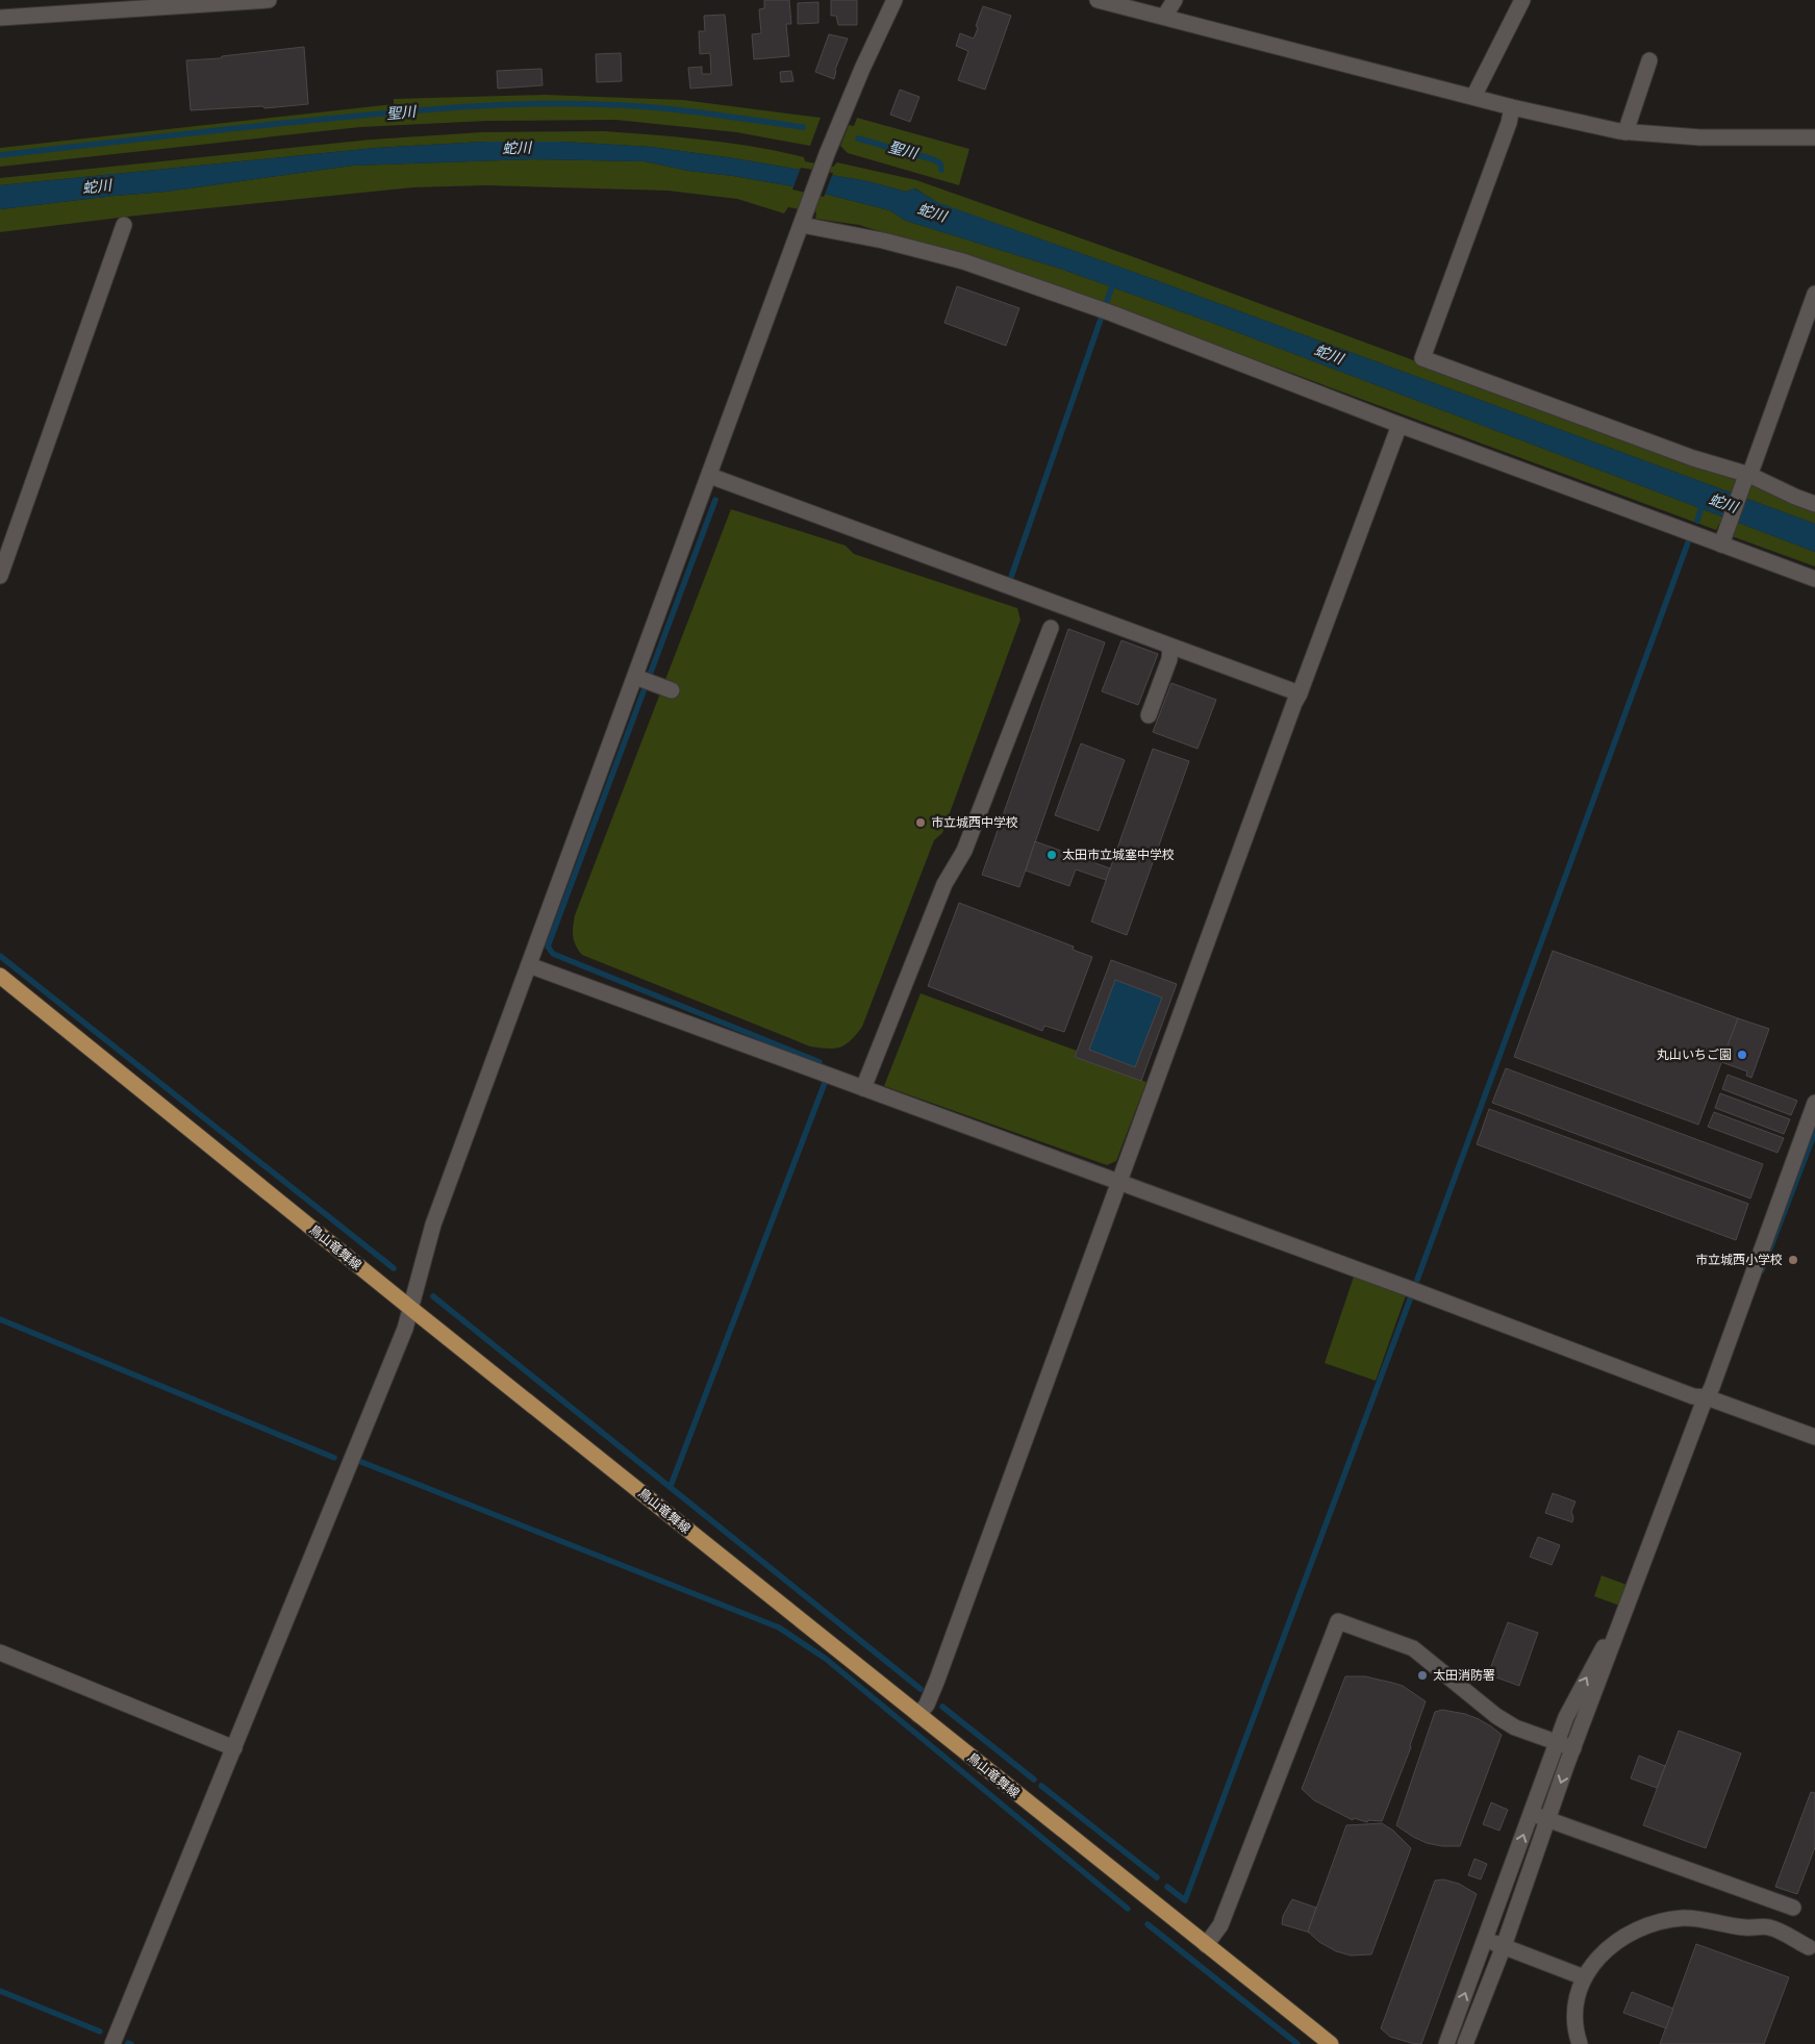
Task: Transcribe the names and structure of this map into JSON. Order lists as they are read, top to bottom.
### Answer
{
  "streets": {
    "main road": ["鳥山竜舞線"]
  },
  "water": ["聖川", "蛇川"],
  "places": [
    "市立城西中学校",
    "太田市立城塞中学校",
    "丸山いちご園",
    "市立城西小学校",
    "太田消防署"
  ]
}
